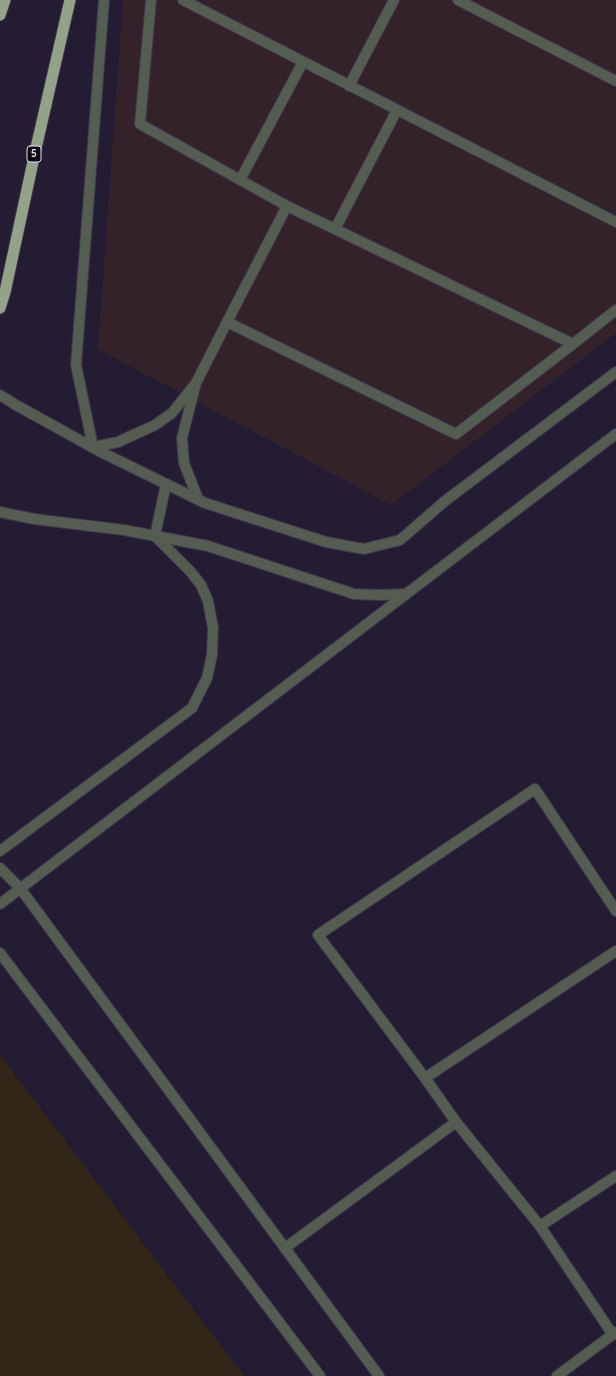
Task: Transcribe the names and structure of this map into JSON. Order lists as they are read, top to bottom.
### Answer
{
  "streets": {
    "highway": ["5"]
  }
}
